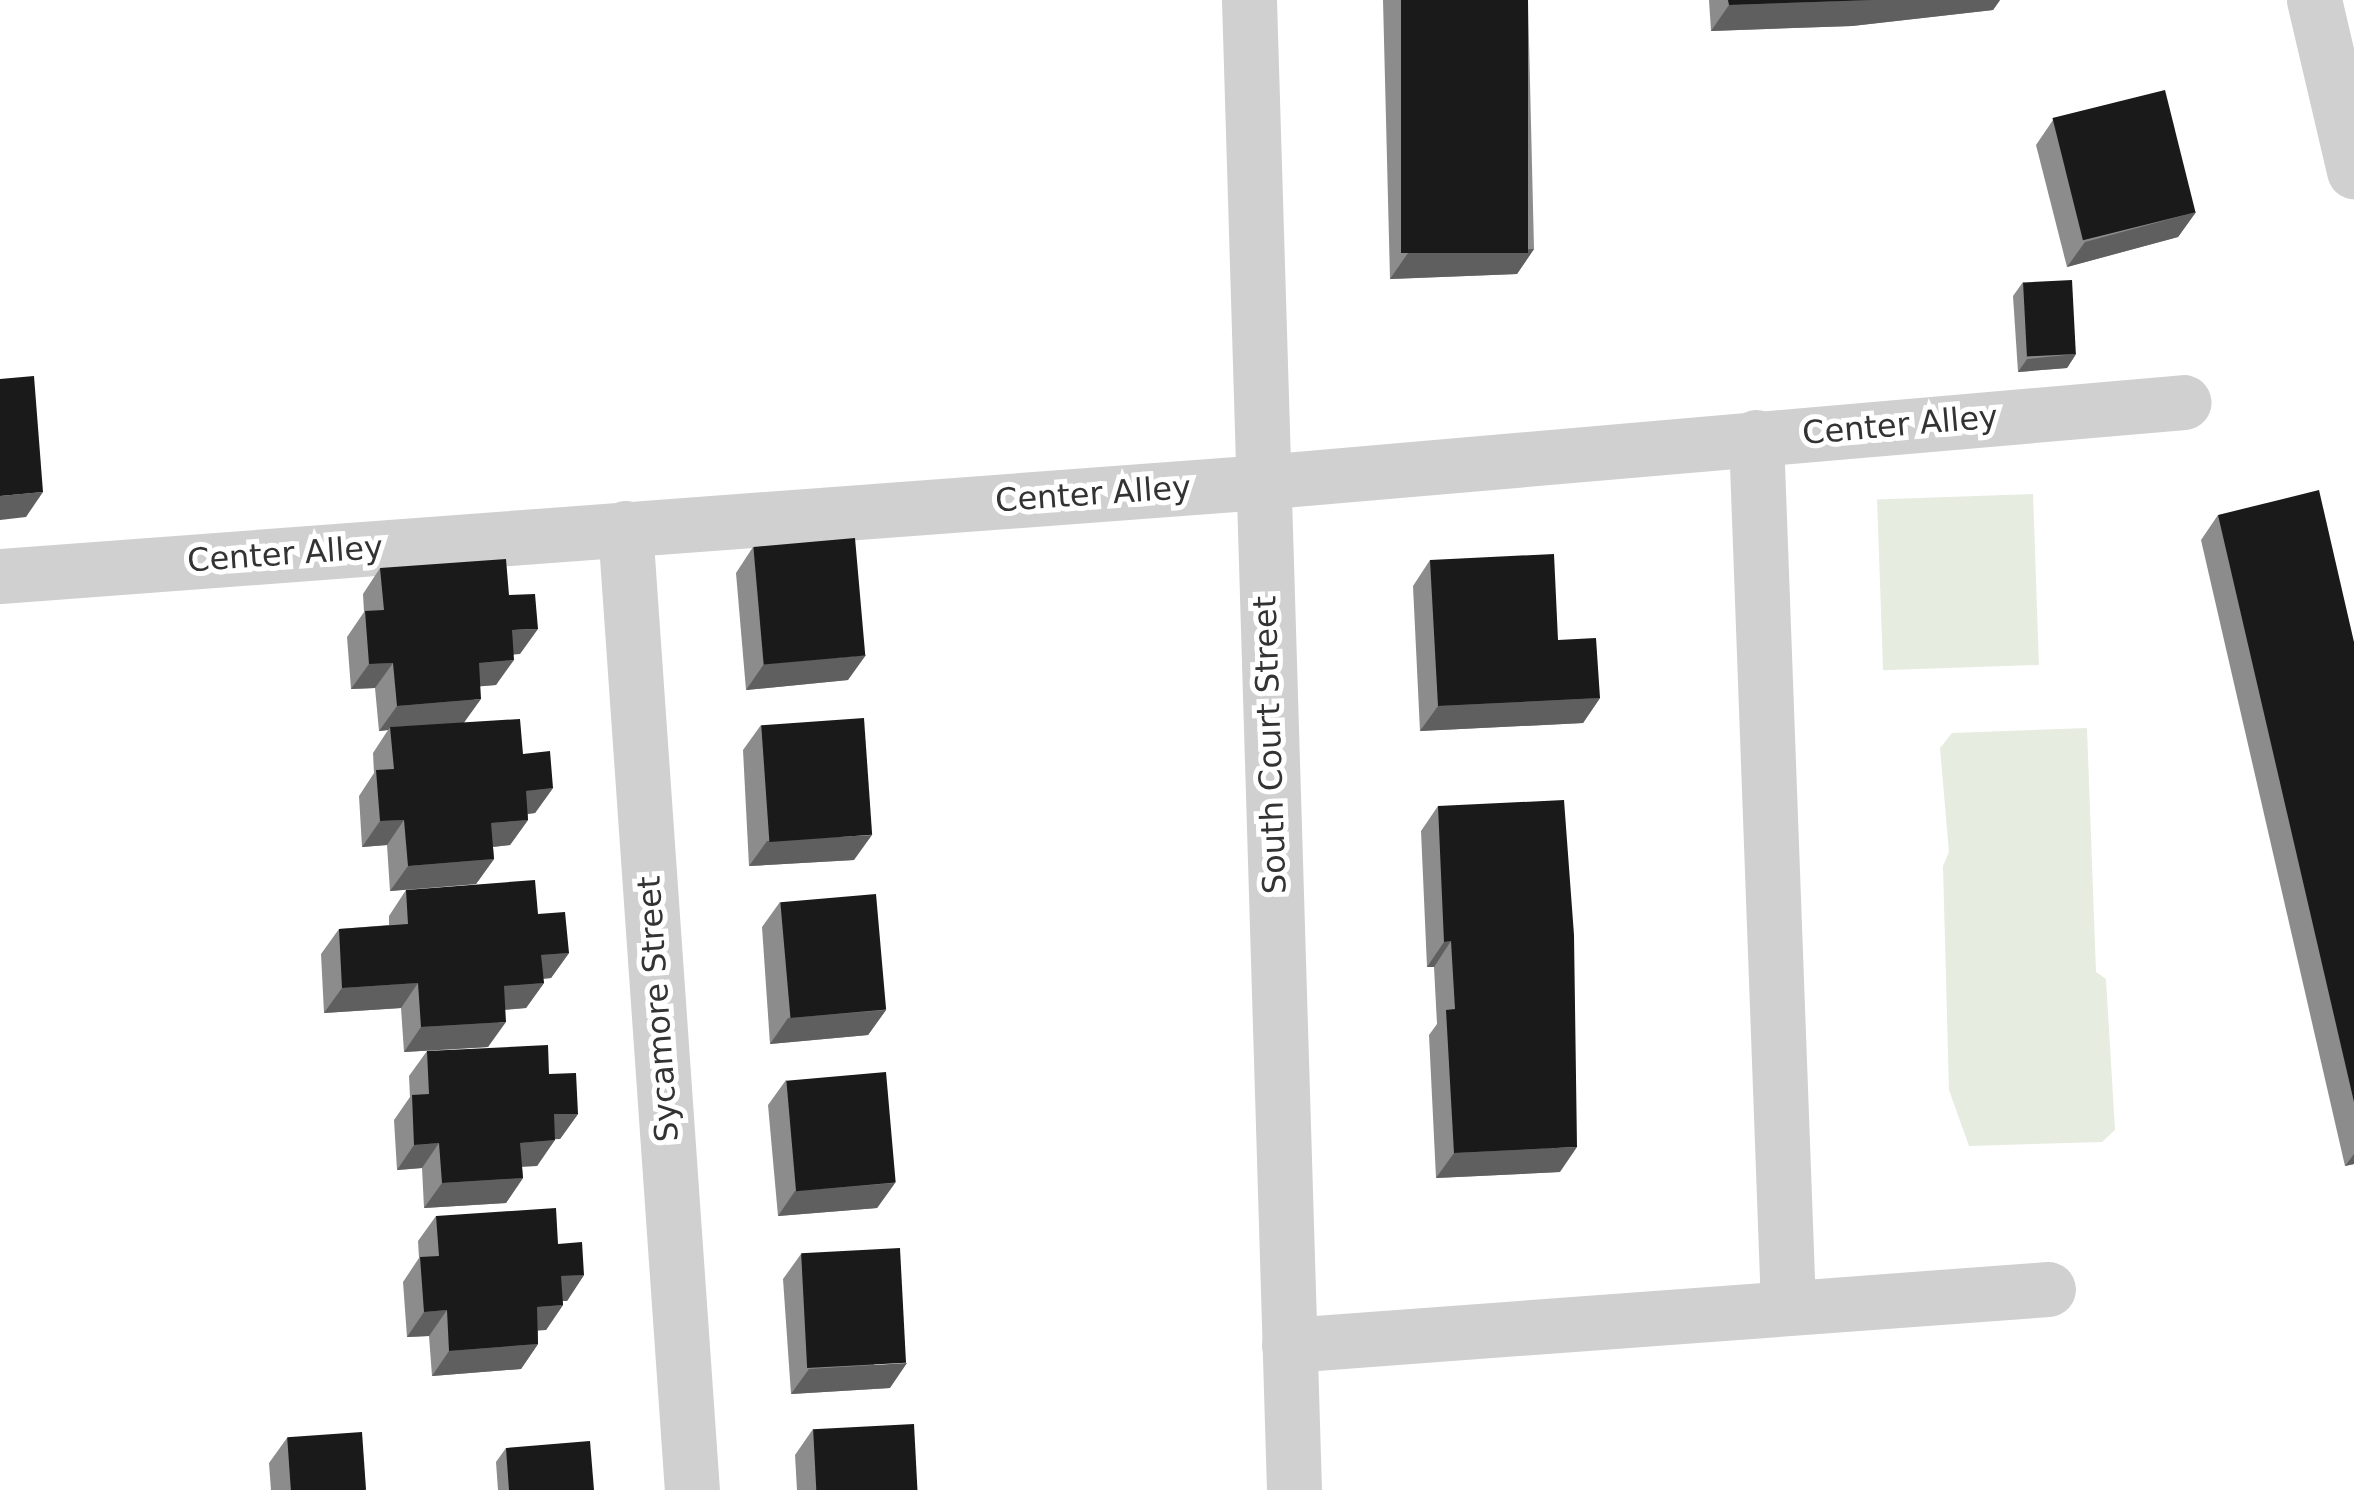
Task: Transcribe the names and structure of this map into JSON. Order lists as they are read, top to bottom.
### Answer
{
  "streets": {
    "street": ["Center Alley", "South Court Street", "Sycamore Street"]
  },
  "crossings": [
    ["Center Alley", "South Court Street"],
    ["Center Alley", "Sycamore Street"]
  ]
}
